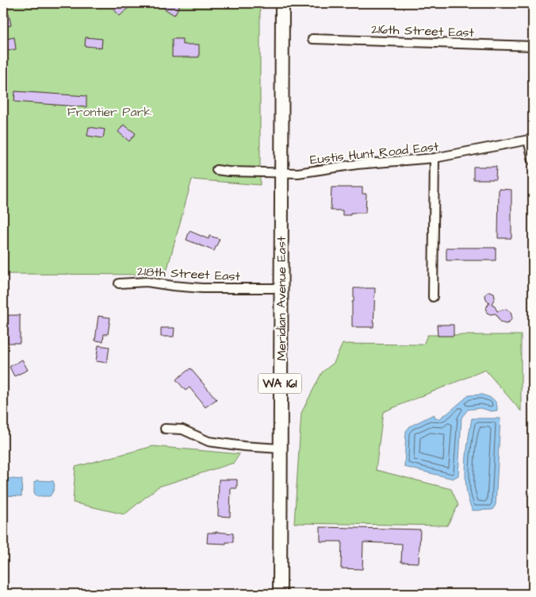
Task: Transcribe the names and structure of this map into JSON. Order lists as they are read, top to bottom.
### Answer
{
  "streets": {
    "main road": ["Meridian Avenue East", "WA 161"],
    "street": ["216th Street East", "Eustis Hunt Road East", "218th Street East"]
  },
  "crossings": [
    ["Eustis Hunt Road East", "Meridian Avenue East"],
    ["218th Street East", "Meridian Avenue East"]
  ],
  "parks": ["Frontier Park"]
}
